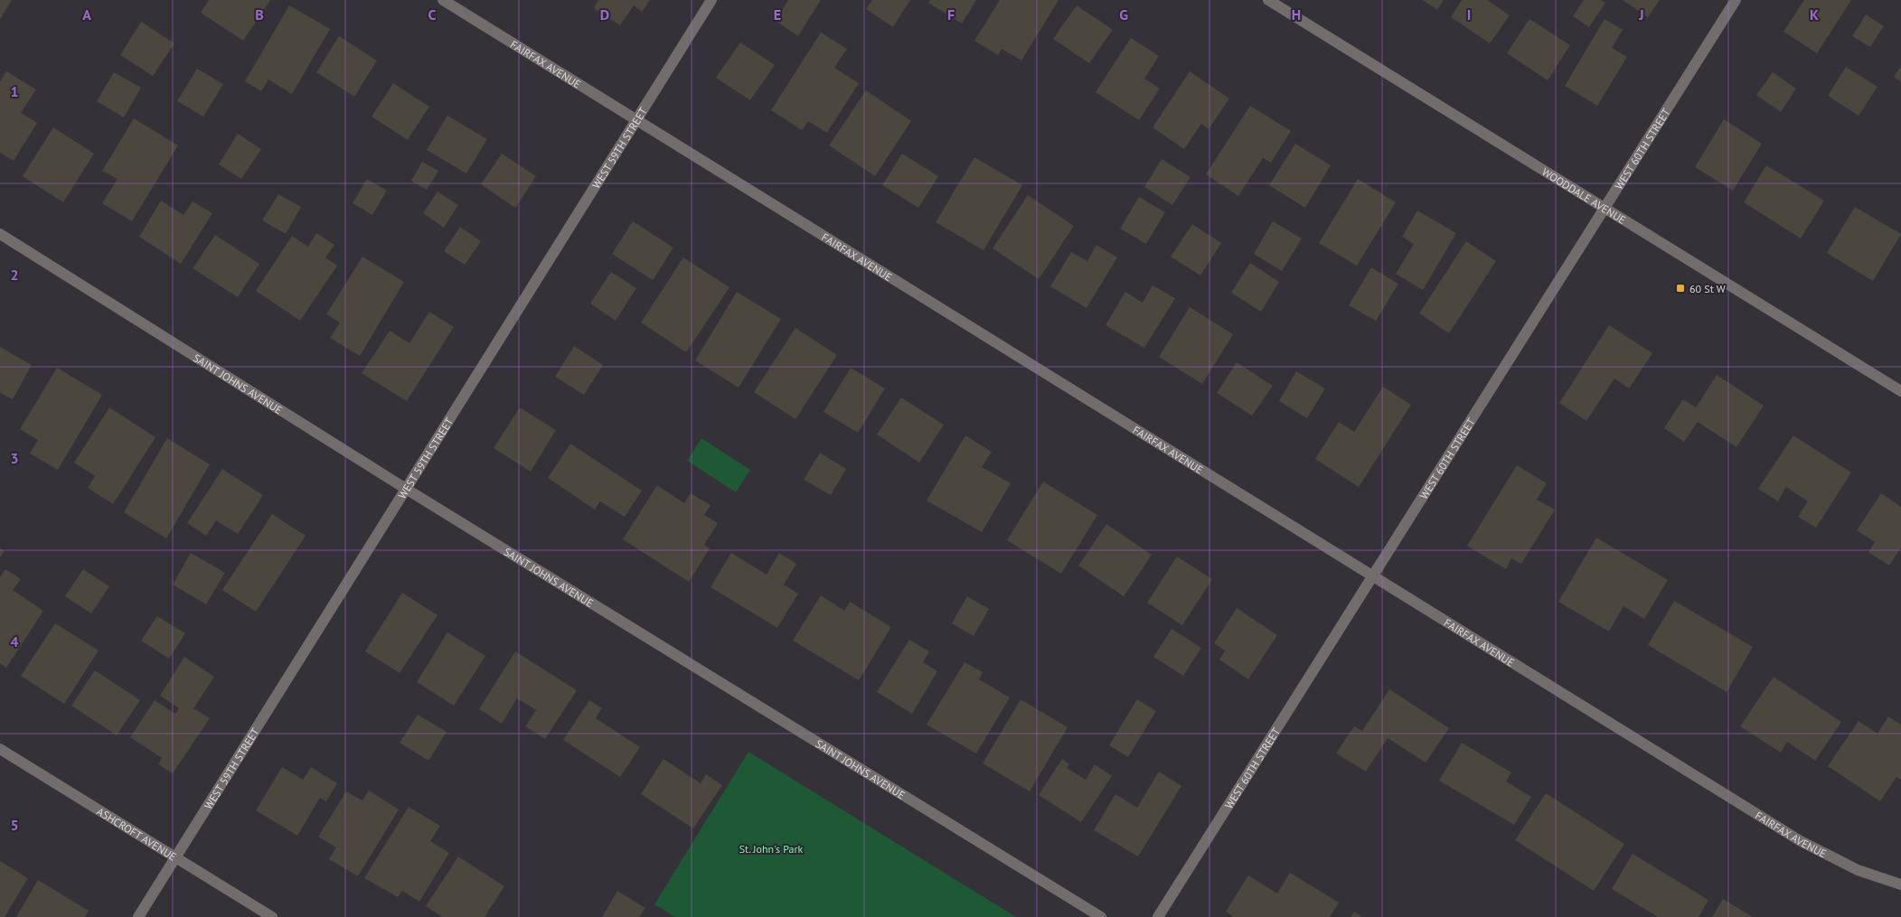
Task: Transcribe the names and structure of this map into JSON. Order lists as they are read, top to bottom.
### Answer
{
  "streets": {
    "street": [
      "FAIRFAX AVENUE",
      "WEST 59TH STREET",
      "WEST 60TH STREET",
      "WOODDALE AVENUE",
      "SAINT JOHNS AVENUE",
      "ASHCROFT AVENUE"
    ]
  },
  "crossings": [
    ["FAIRFAX AVENUE", "WEST 59TH STREET"],
    ["FAIRFAX AVENUE", "WEST 60TH STREET"],
    ["WEST 59TH STREET", "SAINT JOHNS AVENUE"],
    ["WEST 59TH STREET", "ASHCROFT AVENUE"],
    ["WEST 60TH STREET", "WOODDALE AVENUE"]
  ],
  "parks": ["St. John's Park"],
  "places": {
    "transit": ["60 St W"]
  },
  "grid": {
    "columns": [
      "A",
      "B",
      "C",
      "D",
      "E",
      "F",
      "G",
      "H",
      "I",
      "J",
      "K"
    ],
    "rows": [
      "1",
      "2",
      "3",
      "4",
      "5"
    ]
  }
}
